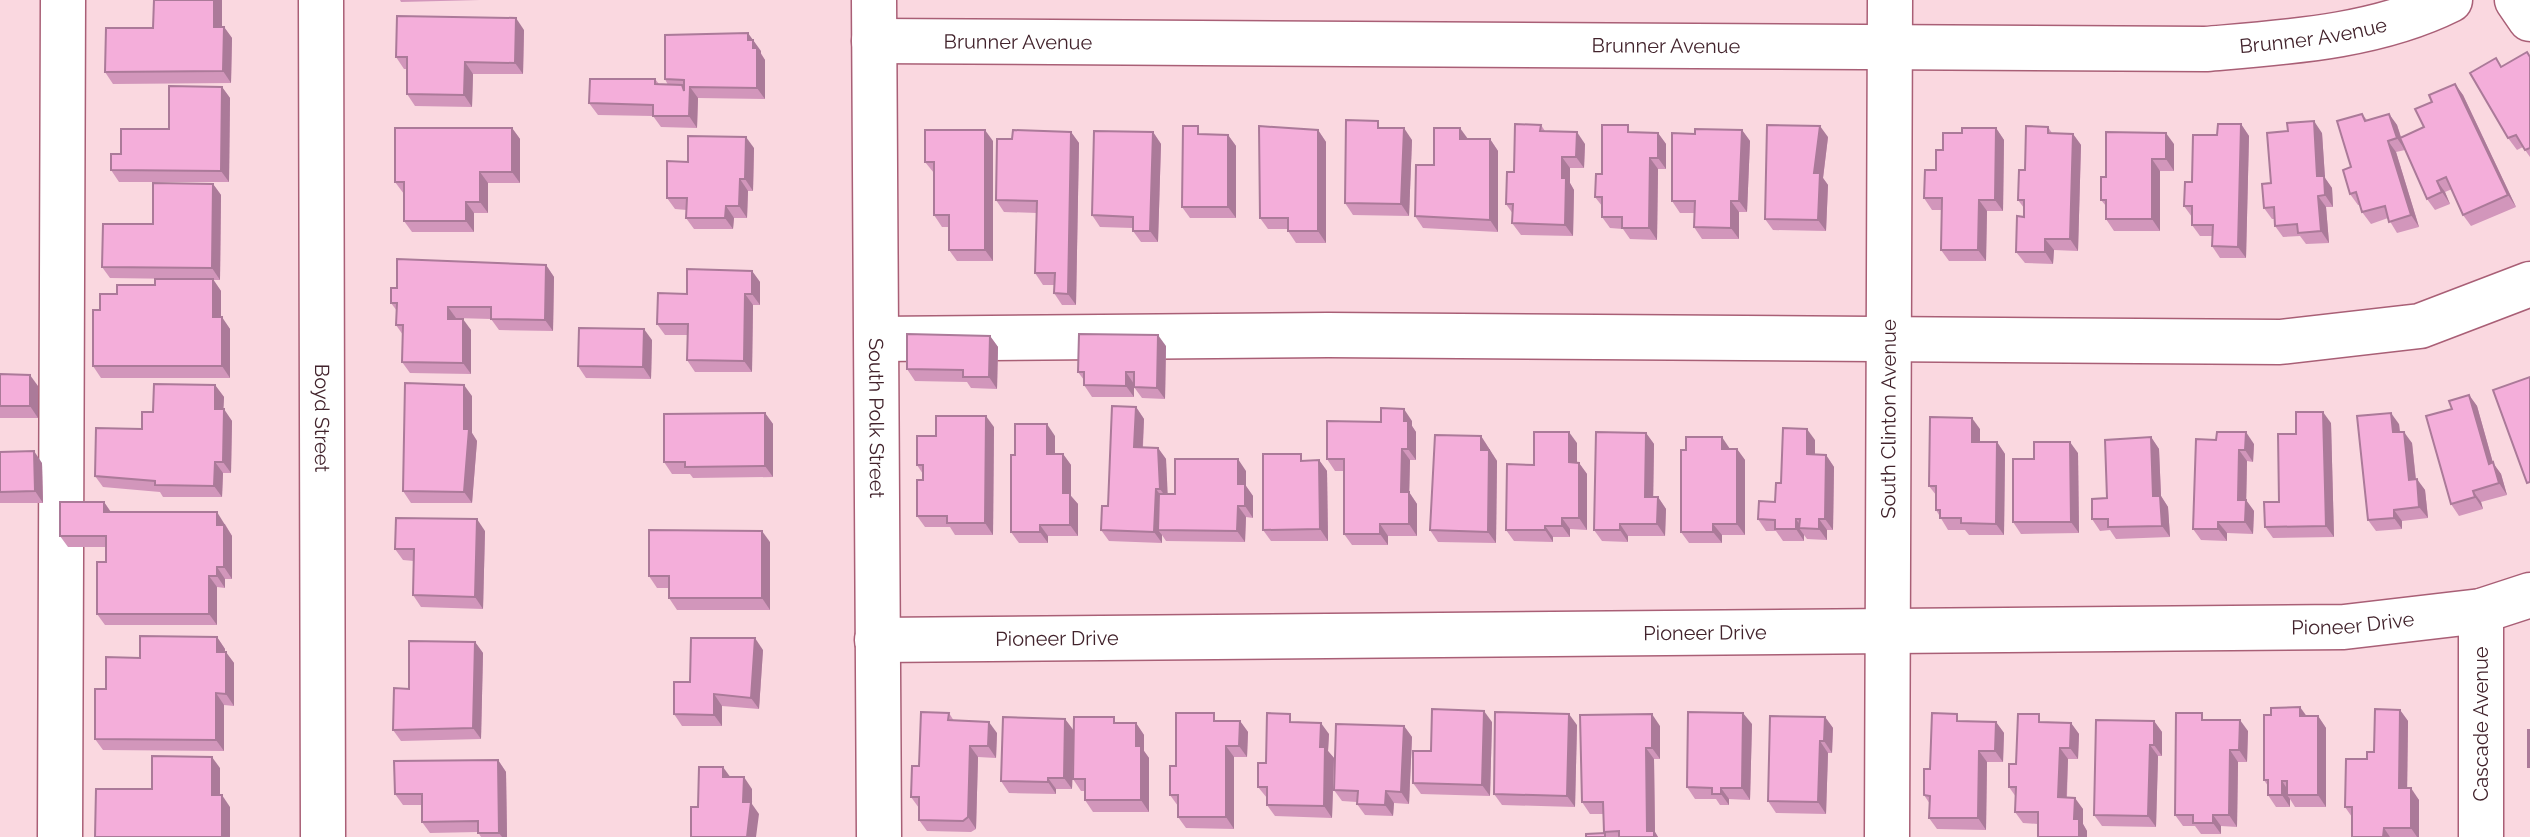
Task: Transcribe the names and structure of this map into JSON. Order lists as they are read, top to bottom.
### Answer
{
  "streets": {
    "street": [
      "Brunner Avenue",
      "Boyd Street",
      "South Polk Street",
      "South Clinton Avenue",
      "Pioneer Drive",
      "Cascade Avenue"
    ]
  },
  "crossings": [
    ["Brunner Avenue", "South Polk Street"],
    ["Brunner Avenue", "South Clinton Avenue"],
    ["South Polk Street", "Pioneer Drive"],
    ["South Clinton Avenue", "Pioneer Drive"],
    ["Pioneer Drive", "Cascade Avenue"]
  ]
}
